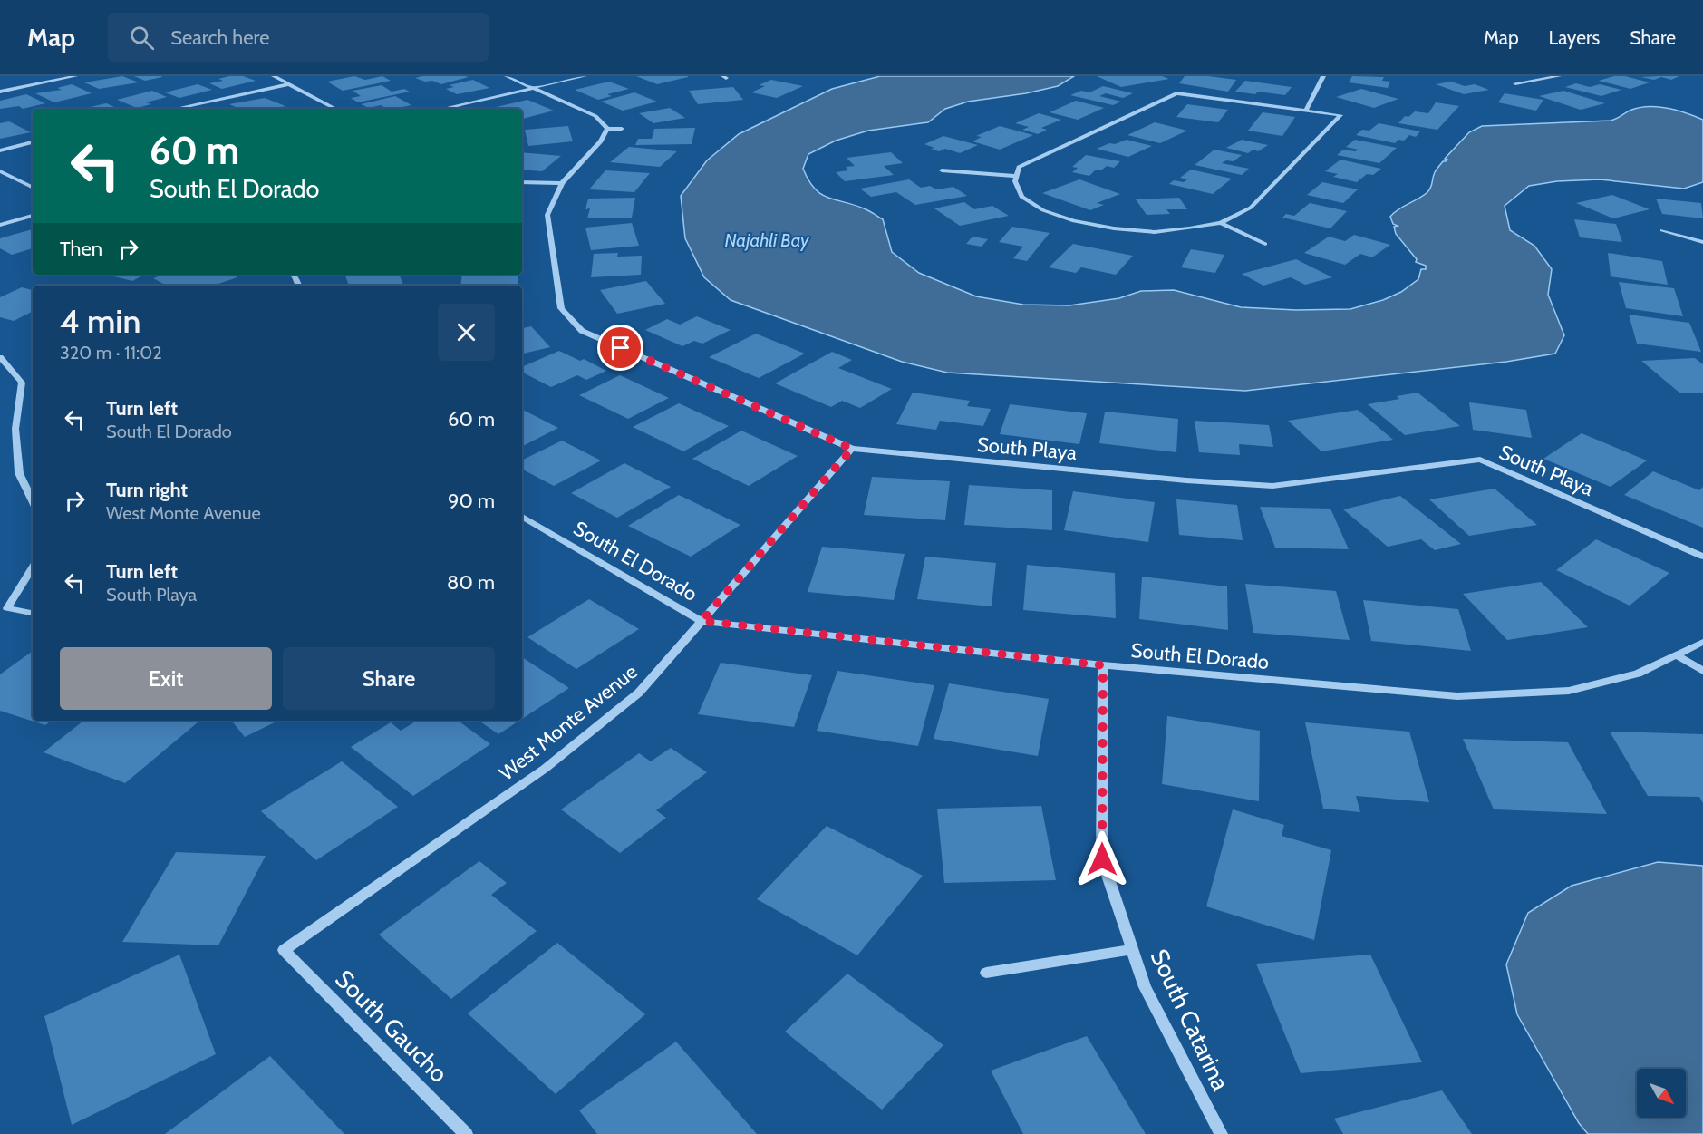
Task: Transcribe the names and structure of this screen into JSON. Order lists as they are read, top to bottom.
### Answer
{
  "streets": {
    "street": [
      "South Playa",
      "South El Dorado",
      "West Monte Avenue",
      "South Catarina",
      "South Gaucho"
    ]
  },
  "crossings": [
    ["South Playa", "West Monte Avenue"],
    ["South El Dorado", "West Monte Avenue"],
    ["South El Dorado", "South Catarina"],
    ["West Monte Avenue", "South Gaucho"]
  ],
  "water": ["Najahli Bay"],
  "north": "bottom right",
  "page": {
    "header": "Map",
    "search": "Search here",
    "nav": ["Map", "Layers", "Share"],
    "turn": ["60 m", "South El Dorado"],
    "then": "Then",
    "heading": ["4 min", "320 m · 11:02"],
    "list": [
      {
        "name": "Turn left",
        "note": "South El Dorado",
        "value": "60 m"
      },
      {
        "name": "Turn right",
        "note": "West Monte Avenue",
        "value": "90 m"
      },
      {
        "name": "Turn left",
        "note": "South Playa",
        "value": "80 m"
      }
    ],
    "buttons": ["Exit", "Share"]
  }
}
